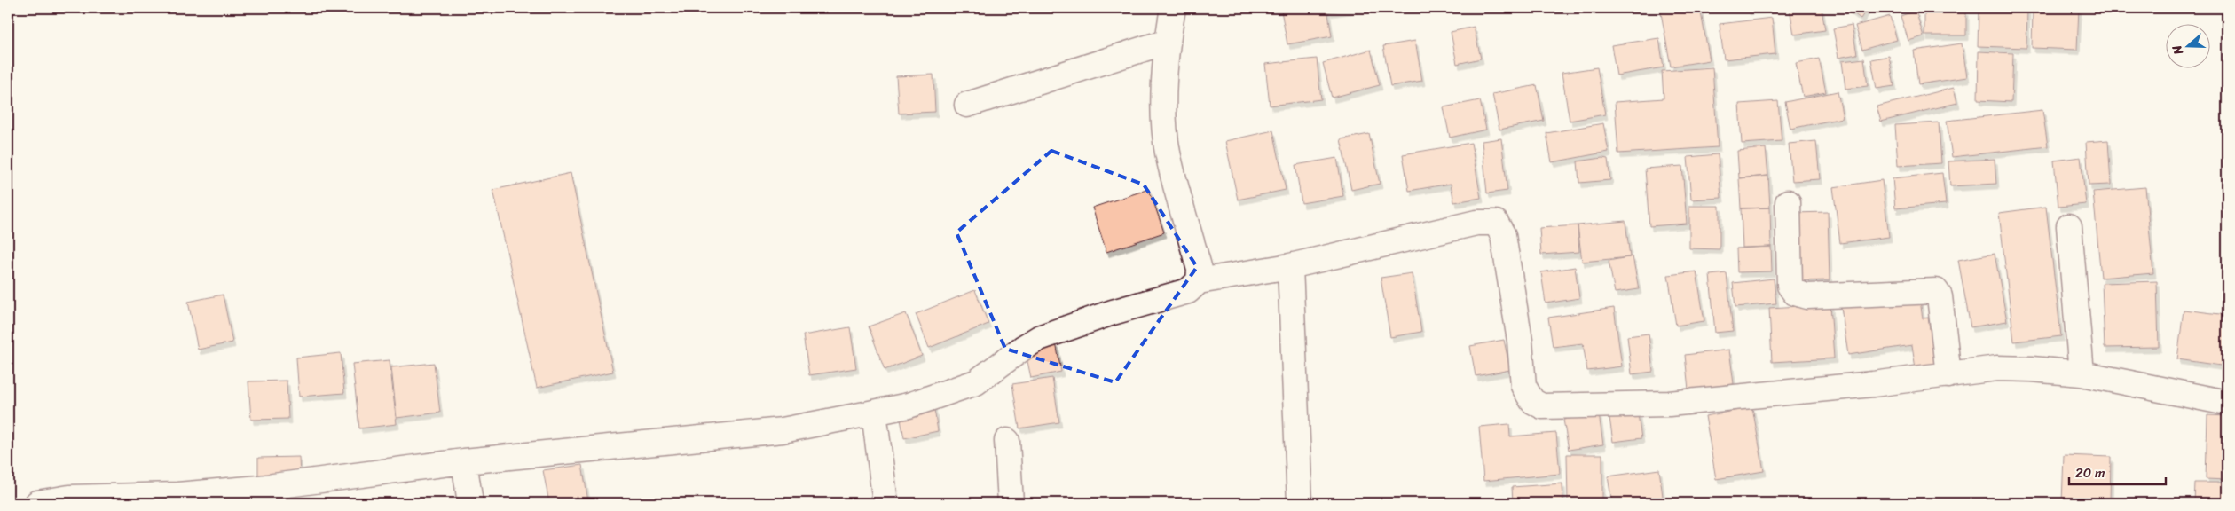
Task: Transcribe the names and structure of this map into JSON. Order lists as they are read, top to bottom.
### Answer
{
  "scale_bar": "20 m",
  "north": "left"
}
